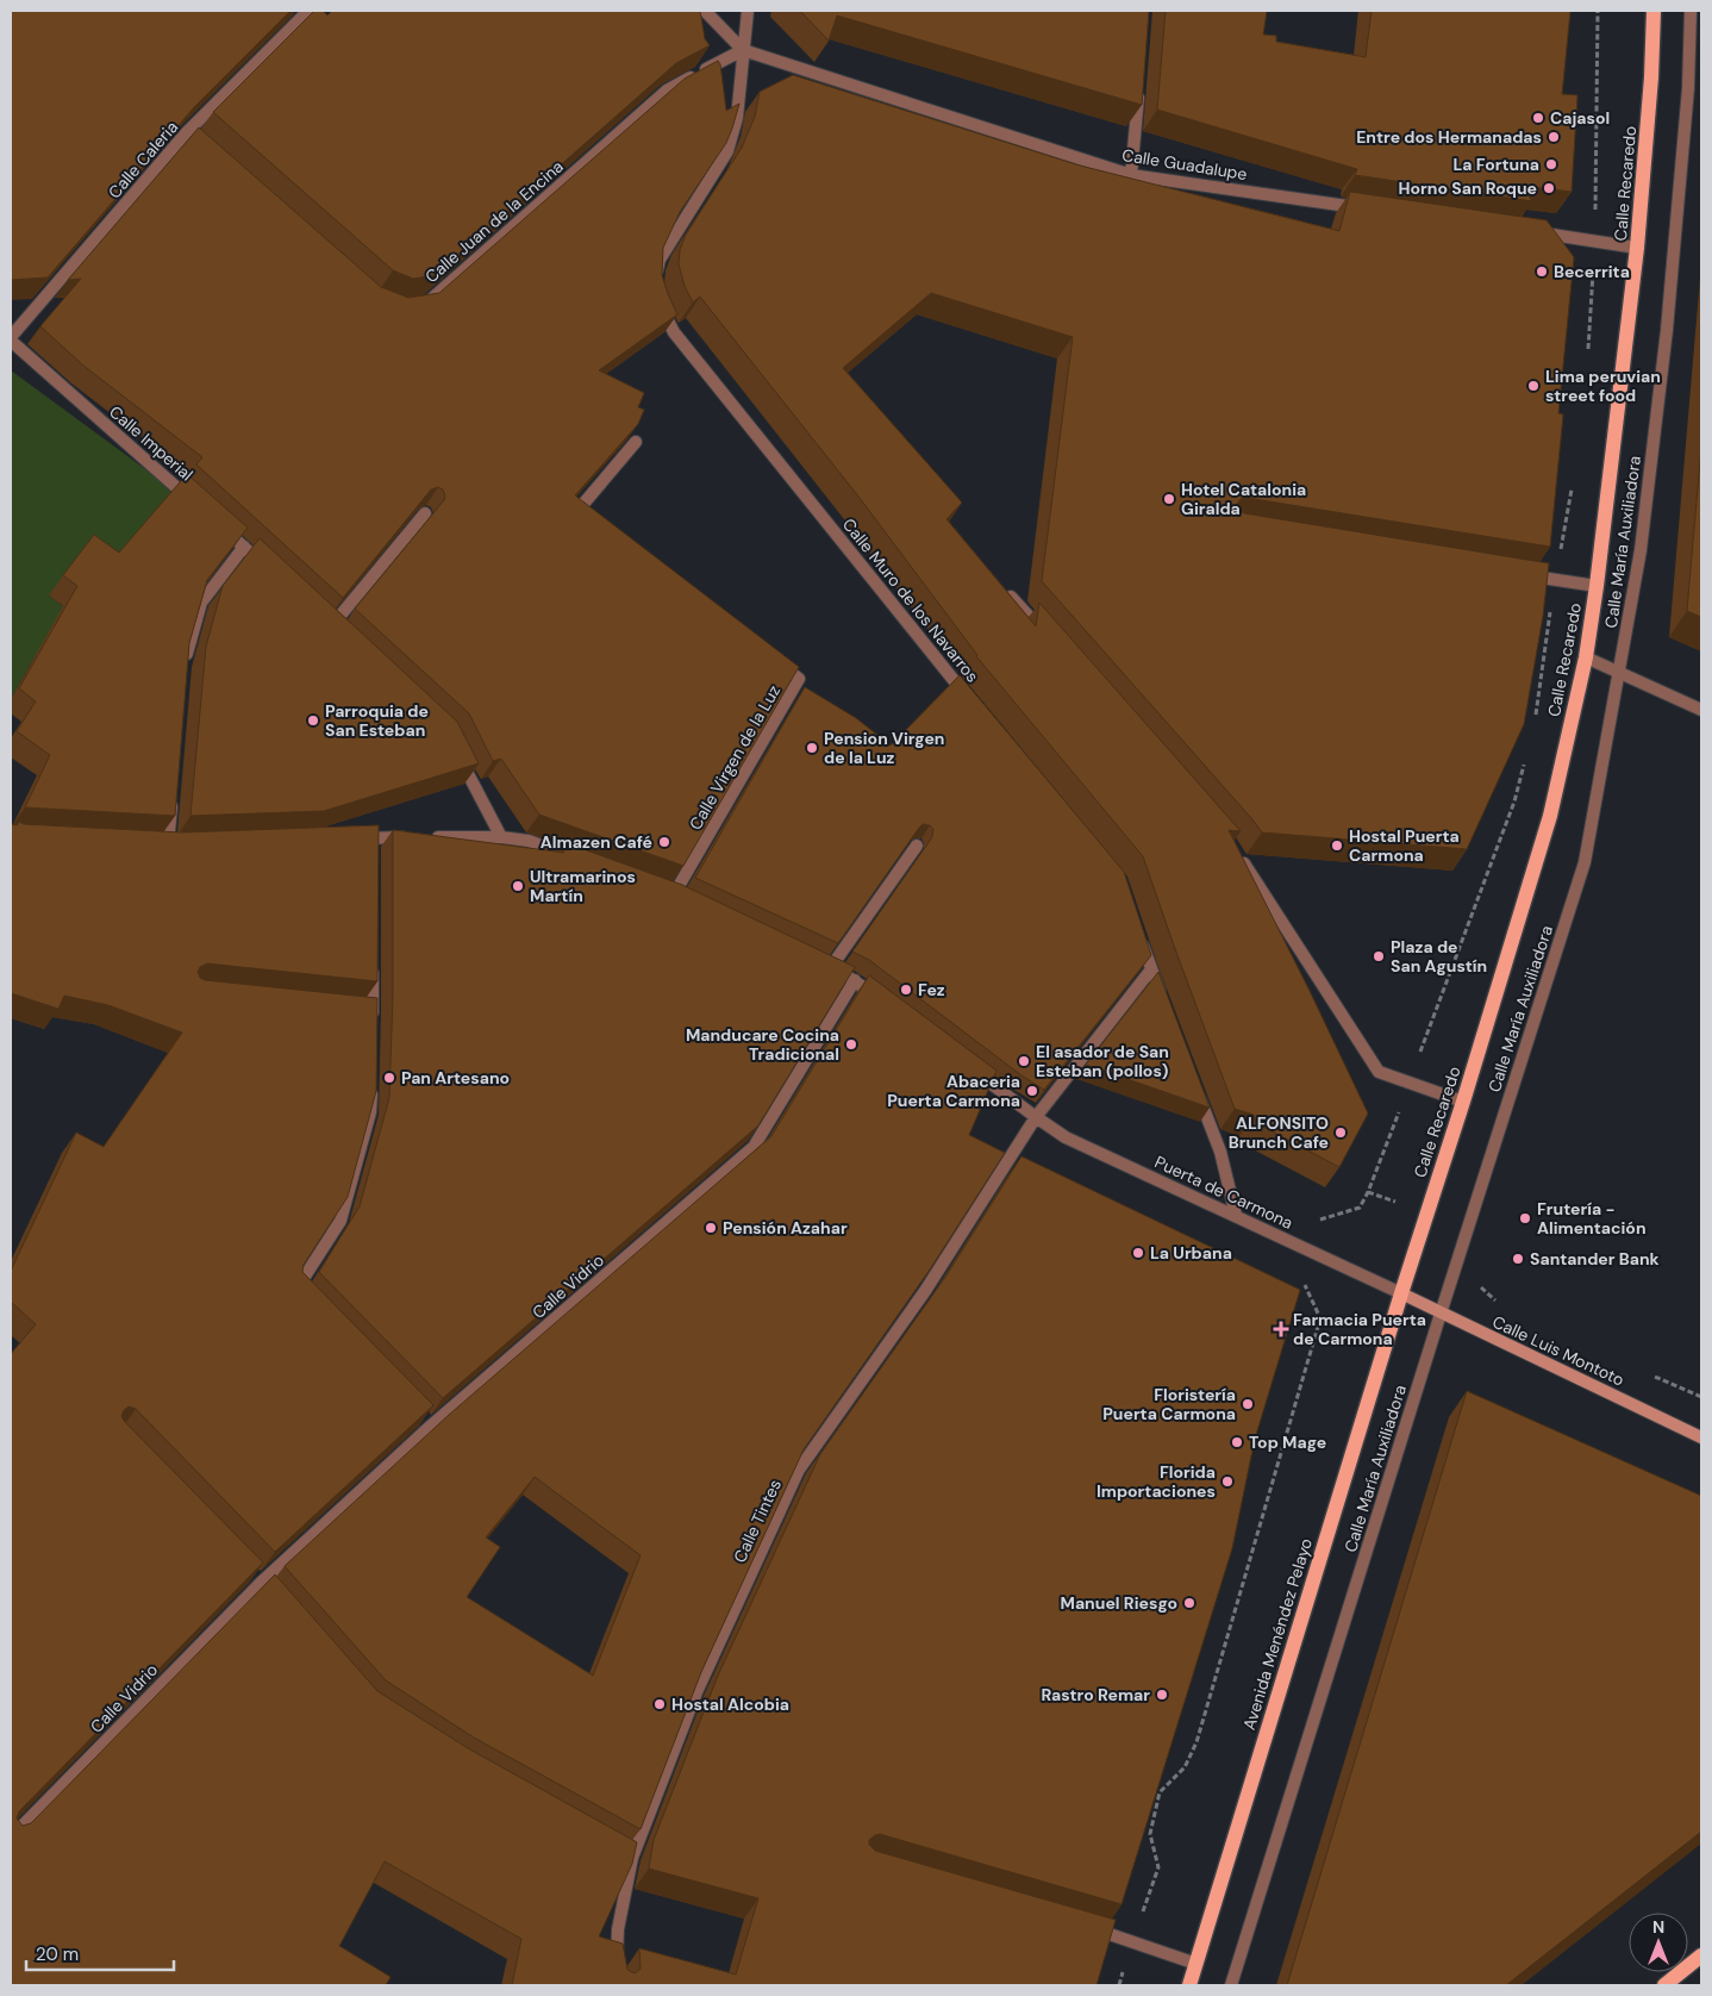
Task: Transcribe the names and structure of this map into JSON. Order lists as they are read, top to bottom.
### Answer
{
  "streets": {
    "main road": ["Calle Recaredo", "Calle Luis Montoto", "Avenida Menéndez Pelayo"],
    "street": [
      "Calle Caleria",
      "Calle Guadalupe",
      "Calle Juan de la Encina",
      "Calle Imperial",
      "Calle María Auxiliadora",
      "Calle Muro de los Navarros",
      "Calle Virgen de la Luz",
      "Puerta de Carmona",
      "Calle Vidrio",
      "Calle Tintes"
    ]
  },
  "crossings": [
    ["Calle Caleria", "Calle Imperial"],
    ["Calle Guadalupe", "Calle Juan de la Encina"],
    ["Calle Guadalupe", "Calle Muro de los Navarros"],
    ["Calle Recaredo", "Puerta de Carmona"],
    ["Calle Recaredo", "Calle Luis Montoto"],
    ["Calle Recaredo", "Avenida Menéndez Pelayo"],
    ["Calle Juan de la Encina", "Calle Muro de los Navarros"],
    ["Calle María Auxiliadora", "Calle Luis Montoto"],
    ["Puerta de Carmona", "Calle Luis Montoto"],
    ["Puerta de Carmona", "Calle Tintes"],
    ["Puerta de Carmona", "Avenida Menéndez Pelayo"],
    ["Calle Luis Montoto", "Avenida Menéndez Pelayo"]
  ],
  "places": {
    "other": [
      "Cajasol",
      "Entre dos Hermanadas",
      "La Fortuna",
      "Horno San Roque",
      "Becerrita",
      "Lima peruvian street food",
      "Hotel Catalonia Giralda",
      "Parroquia de San Esteban",
      "Pension Virgen de la Luz",
      "Almazen Café",
      "Hostal Puerta Carmona",
      "Ultramarinos Martín",
      "Plaza de San Agustín",
      "Fez",
      "Manducare Cocina Tradicional",
      "El asador de San Esteban (pollos)",
      "Pan Artesano",
      "Abaceria Puerta Carmona",
      "ALFONSITO Brunch Cafe",
      "Frutería - Alimentación",
      "Pensión Azahar",
      "La Urbana",
      "Santander Bank",
      "Floristería Puerta Carmona",
      "Top Mage",
      "Florida Importaciones",
      "Manuel Riesgo",
      "Rastro Remar",
      "Hostal Alcobia"
    ],
    "health": ["Farmacia Puerta de Carmona"]
  },
  "scale_bar": "20 m",
  "north": "top"
}
